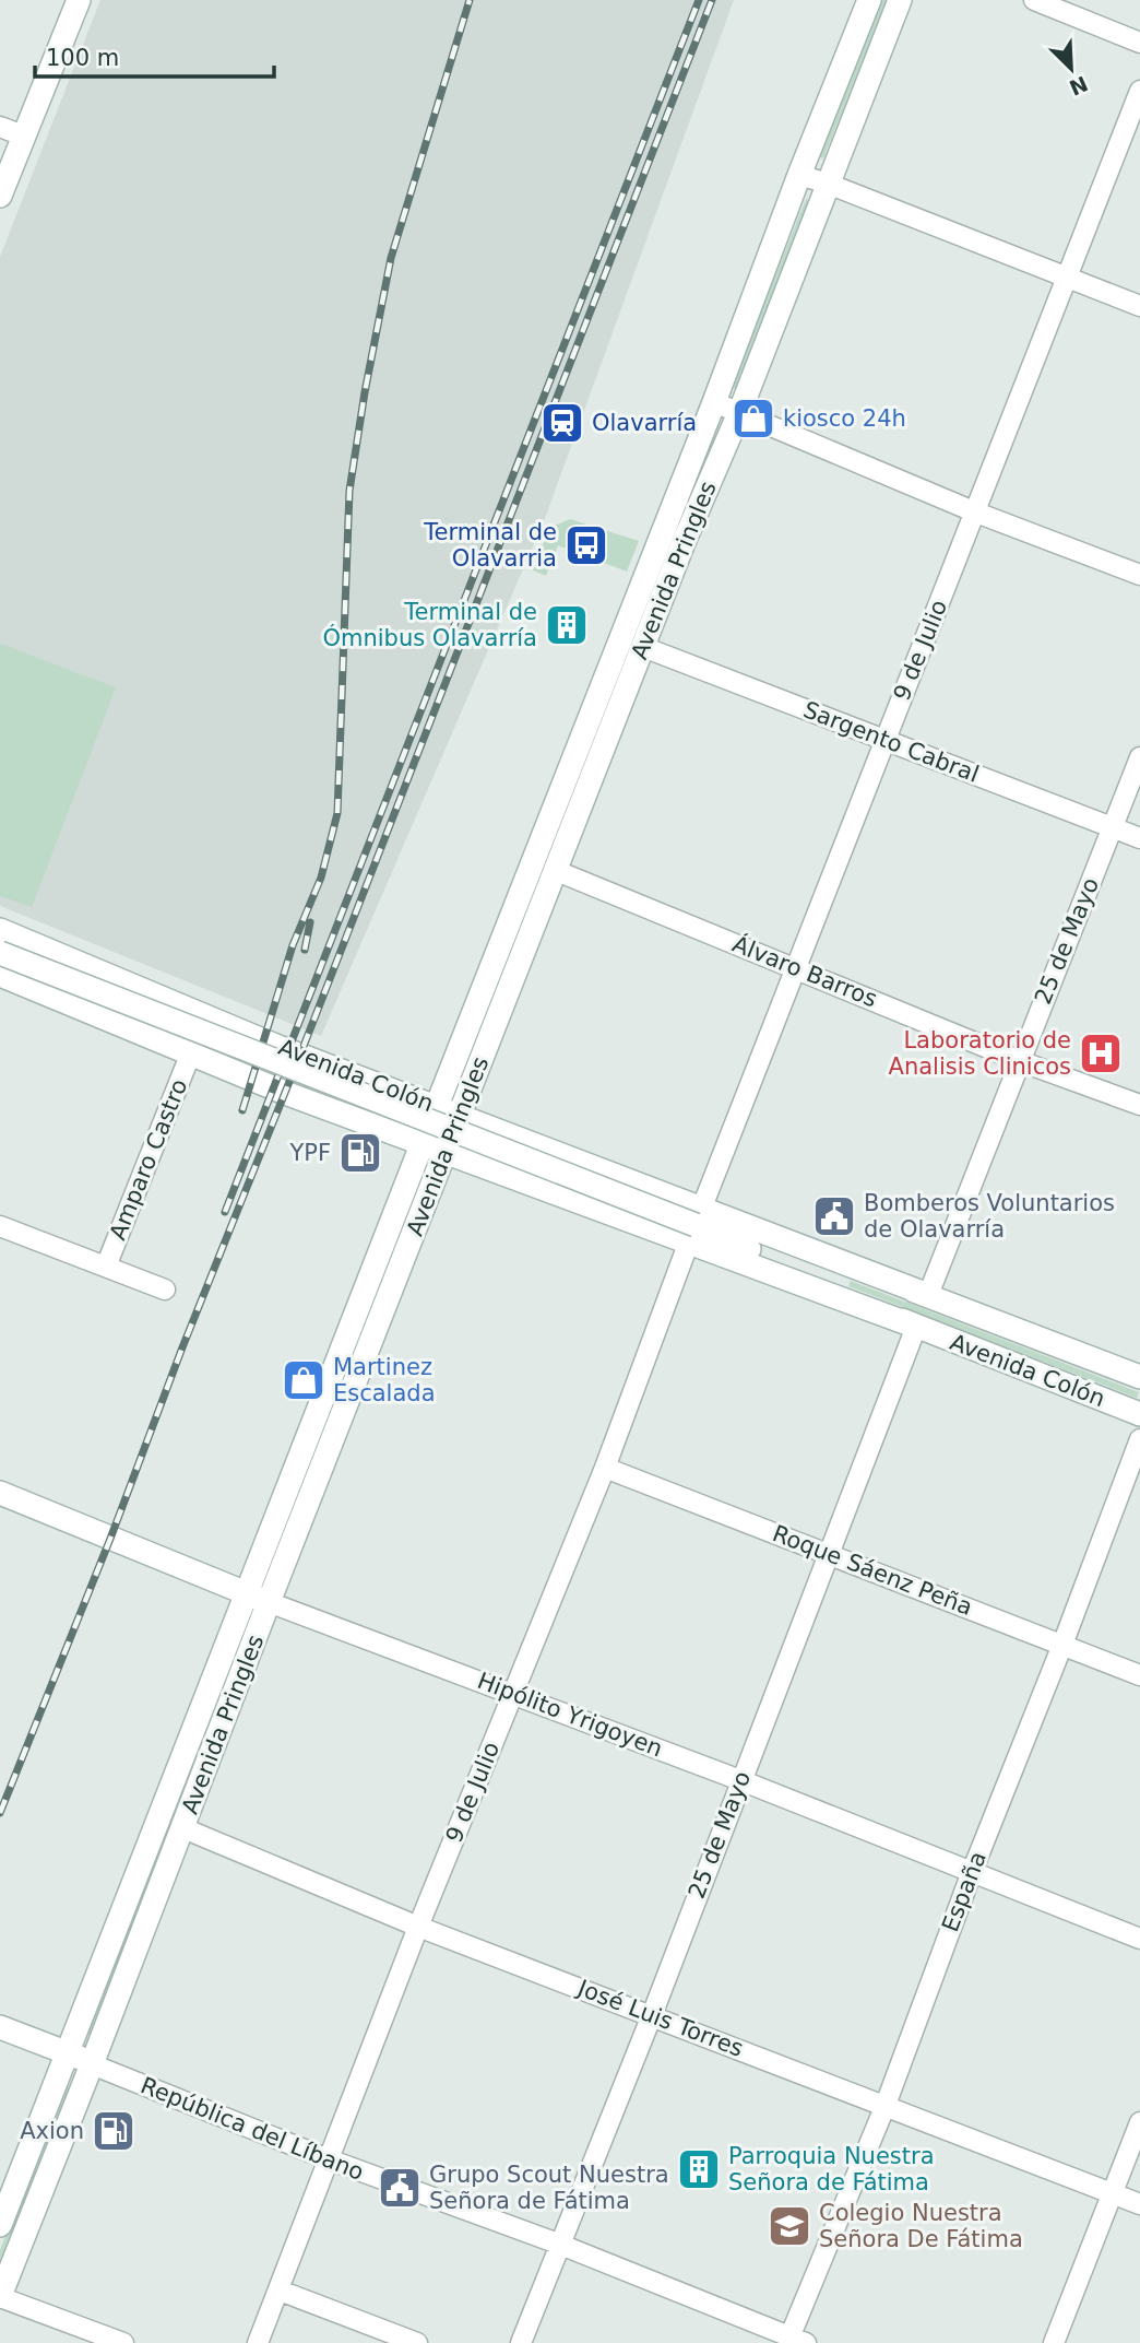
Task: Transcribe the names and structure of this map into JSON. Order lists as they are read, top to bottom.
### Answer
{
  "streets": {
    "main road": [
      "Avenida Pringles",
      "Avenida Colón",
      "Hipólito Yrigoyen",
      "República del Líbano"
    ],
    "street": [
      "9 de Julio",
      "Sargento Cabral",
      "25 de Mayo",
      "Álvaro Barros",
      "Amparo Castro",
      "Roque Sáenz Peña",
      "España",
      "José Luis Torres"
    ]
  },
  "crossings": [
    ["Avenida Pringles", "Sargento Cabral"],
    ["Avenida Pringles", "Álvaro Barros"],
    ["Avenida Pringles", "Avenida Colón"],
    ["Avenida Pringles", "Hipólito Yrigoyen"],
    ["Avenida Pringles", "José Luis Torres"],
    ["Avenida Pringles", "República del Líbano"],
    ["9 de Julio", "Sargento Cabral"],
    ["9 de Julio", "Álvaro Barros"],
    ["9 de Julio", "Avenida Colón"],
    ["9 de Julio", "Roque Sáenz Peña"],
    ["9 de Julio", "Hipólito Yrigoyen"],
    ["9 de Julio", "José Luis Torres"],
    ["9 de Julio", "República del Líbano"],
    ["Sargento Cabral", "25 de Mayo"],
    ["25 de Mayo", "Álvaro Barros"],
    ["25 de Mayo", "Avenida Colón"],
    ["25 de Mayo", "Roque Sáenz Peña"],
    ["25 de Mayo", "Hipólito Yrigoyen"],
    ["25 de Mayo", "José Luis Torres"],
    ["25 de Mayo", "República del Líbano"],
    ["Avenida Colón", "Amparo Castro"],
    ["Roque Sáenz Peña", "España"],
    ["Hipólito Yrigoyen", "España"],
    ["España", "José Luis Torres"],
    ["España", "República del Líbano"]
  ],
  "places": {
    "shop": ["kiosco 24h", "Martinez Escalada"],
    "station": ["Olavarría"],
    "bus stop": ["Terminal de Olavarria"],
    "building": ["Terminal de Ómnibus Olavarría", "Parroquia Nuestra Señora de Fátima"],
    "hospital": ["Laboratorio de Analisis Clinicos"],
    "fuel station": ["YPF", "Axion"],
    "public building": ["Bomberos Voluntarios de Olavarría", "Grupo Scout Nuestra Señora de Fátima"],
    "school or university": ["Colegio Nuestra Señora De Fátima"]
  },
  "scale_bar": "100 m",
  "north": "bottom right"
}
